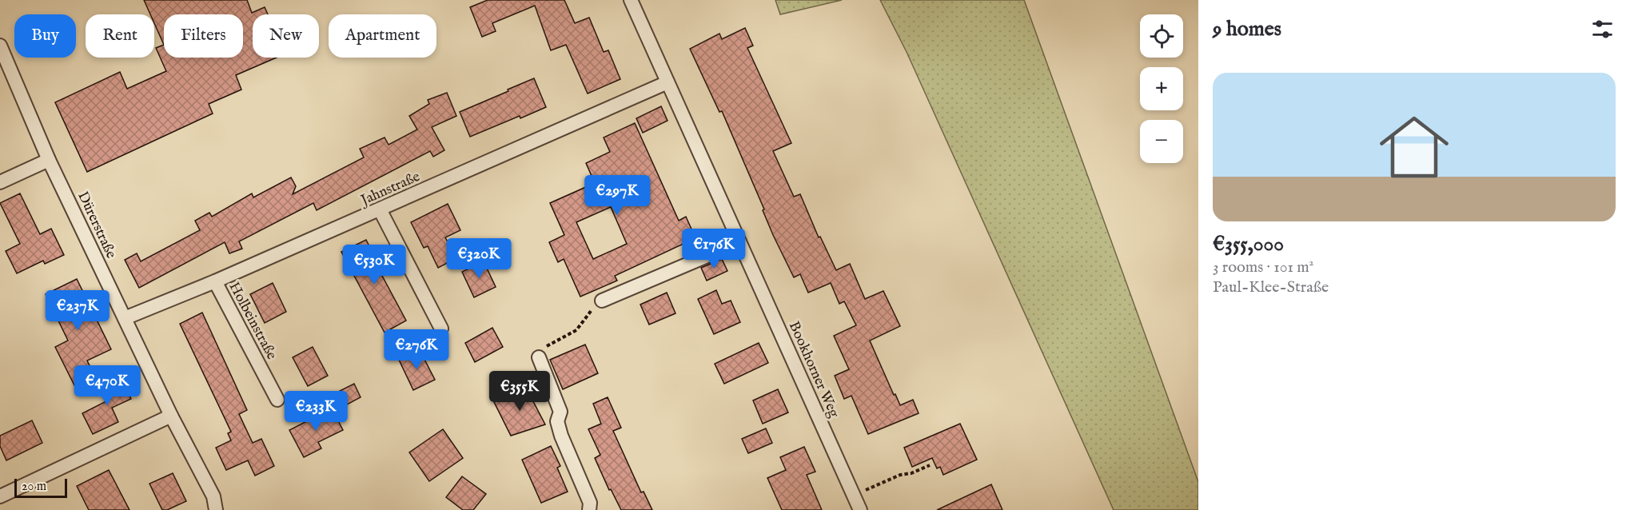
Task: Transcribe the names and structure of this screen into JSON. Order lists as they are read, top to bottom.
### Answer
{
  "streets": {
    "street": [
      "Jahnstraße",
      "Dürerstraße",
      "Holbeinstraße",
      "Bookhorner Weg"
    ]
  },
  "crossings": [
    ["Jahnstraße", "Dürerstraße"],
    ["Jahnstraße", "Holbeinstraße"],
    ["Jahnstraße", "Bookhorner Weg"]
  ],
  "scale_bar": "20 m",
  "page": {
    "heading": "9 homes",
    "map_buttons": ["+", "−"],
    "chip": [
      "Buy",
      "Rent",
      "Filters",
      "New",
      "Apartment"
    ],
    "list": [
      {
        "name": "€355,000",
        "note": "3 rooms · 101 m² · Paul-Klee-Straße"
      }
    ],
    "price": [
      "€297K",
      "€176K",
      "€320K",
      "€530K",
      "€237K",
      "€276K",
      "€470K",
      "€355K",
      "€233K"
    ],
    "scale": "20 m"
  }
}
